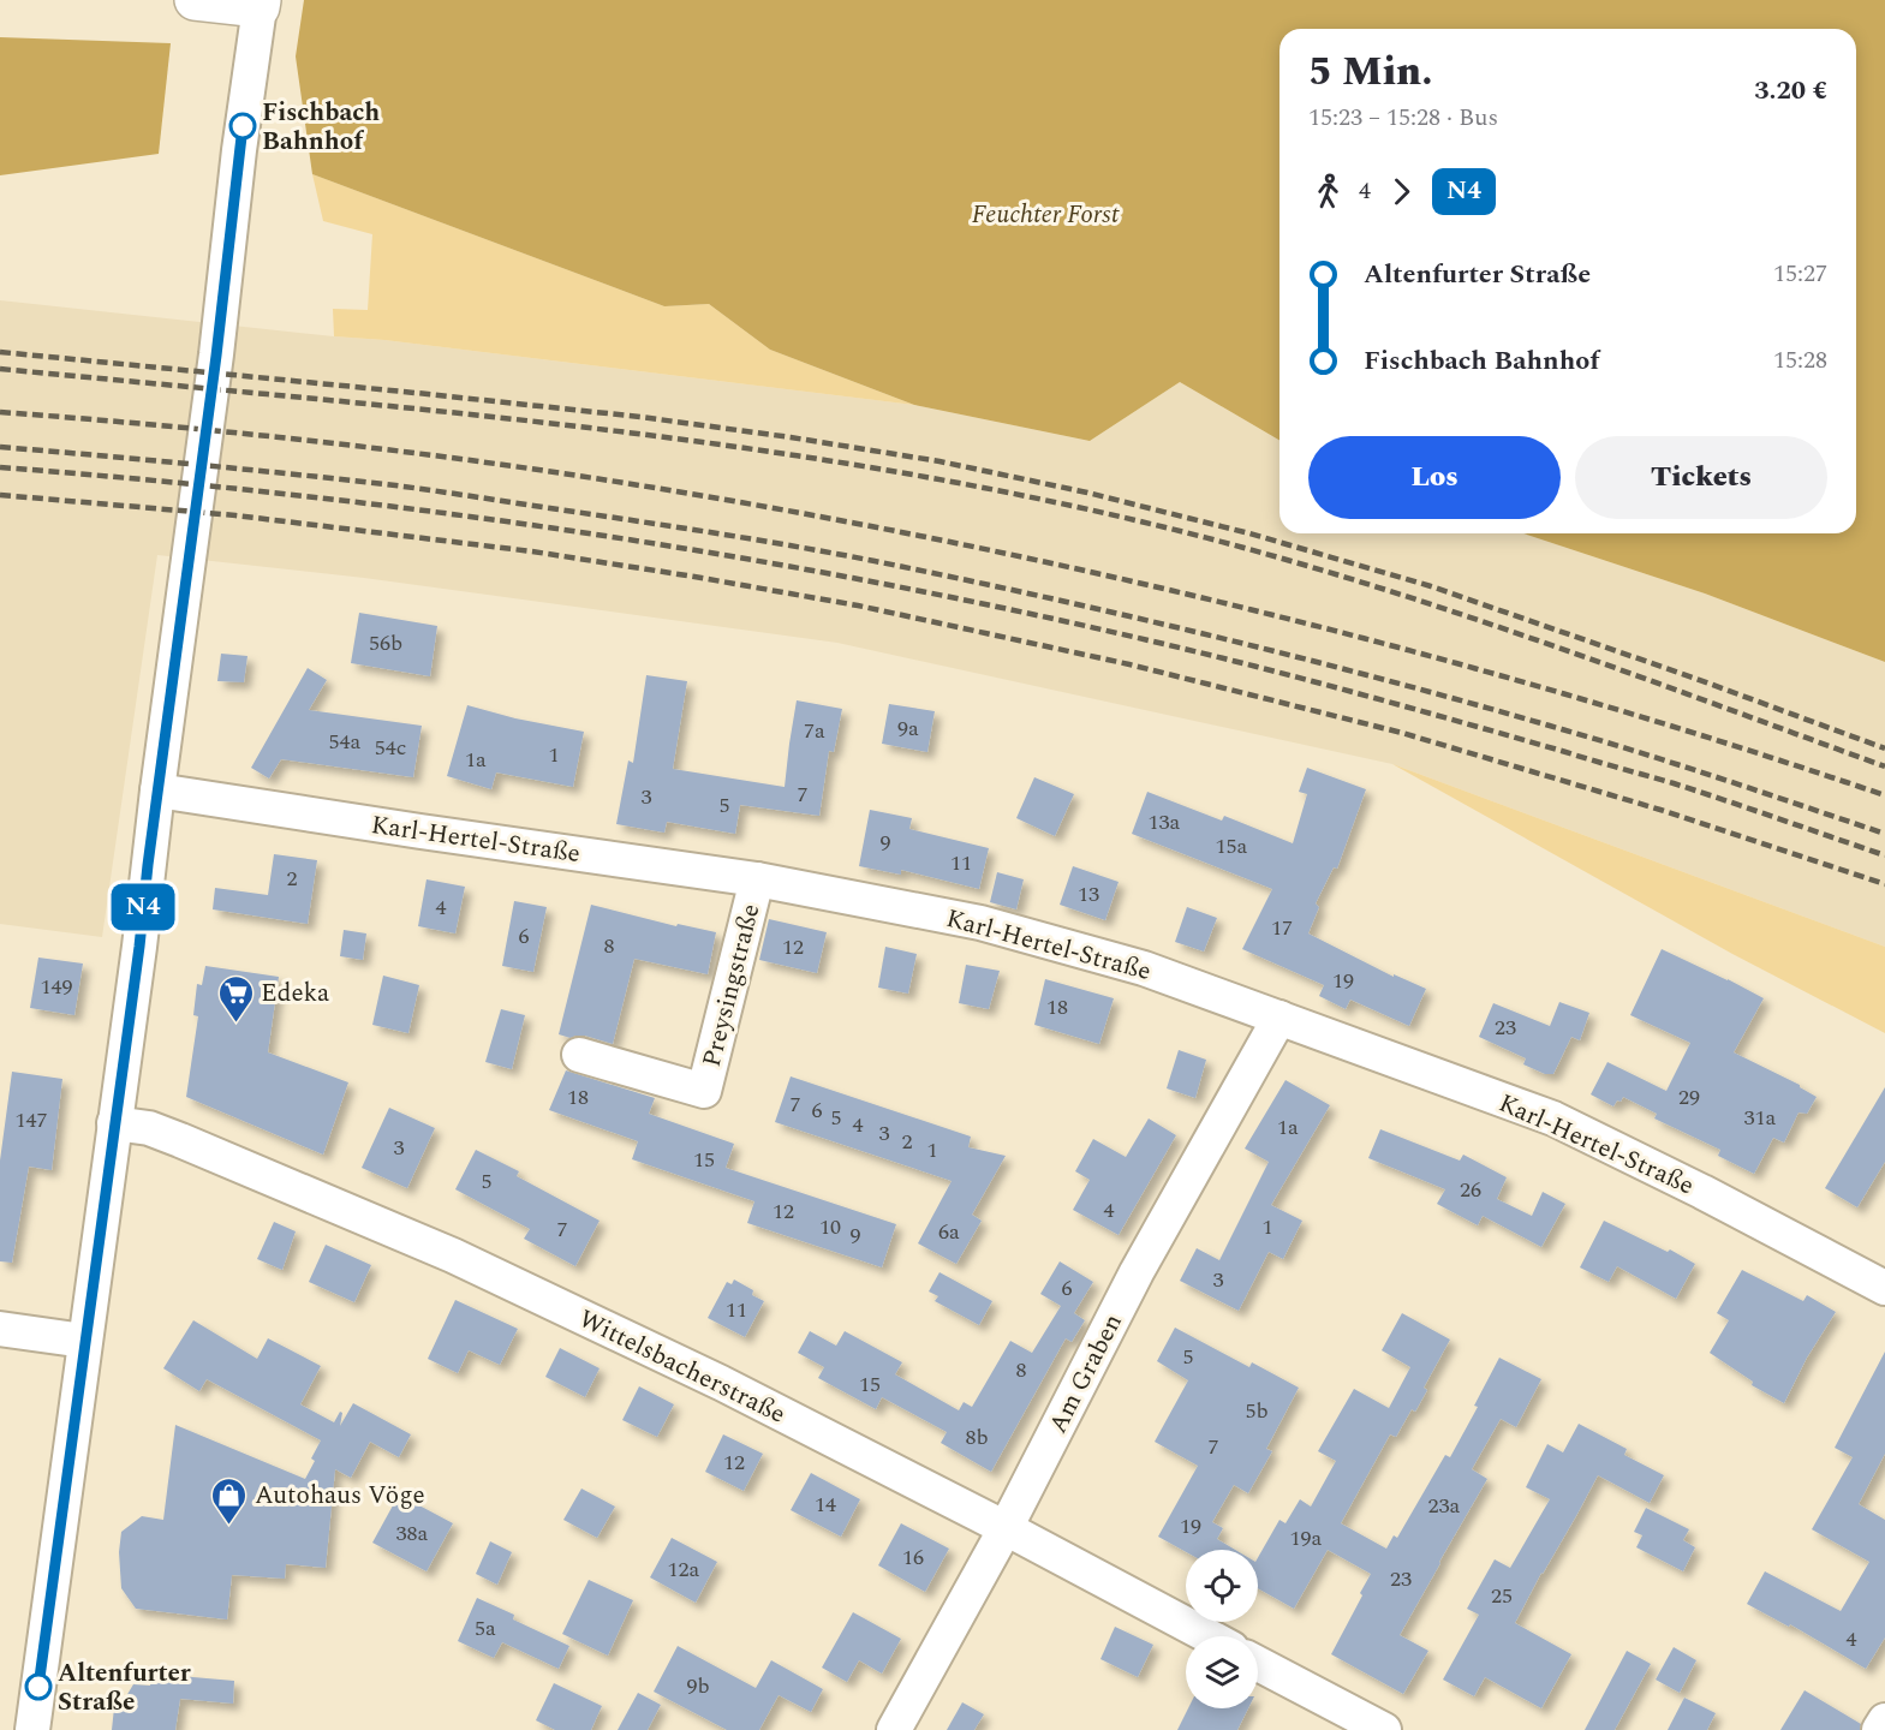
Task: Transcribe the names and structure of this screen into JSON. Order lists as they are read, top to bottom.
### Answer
{
  "streets": {
    "street": [
      "Karl-Hertel-Straße",
      "Preysingstraße",
      "Wittelsbacherstraße",
      "Am Graben"
    ]
  },
  "crossings": [
    ["Karl-Hertel-Straße", "Preysingstraße"],
    ["Karl-Hertel-Straße", "Am Graben"],
    ["Wittelsbacherstraße", "Am Graben"]
  ],
  "parks": ["Feuchter Forst"],
  "places": {
    "other": ["Fischbach Bahnhof", "Altenfurter Straße"],
    "supermarket": ["Edeka"],
    "shop": ["Autohaus Vöge"]
  },
  "lines": ["bus line N4"],
  "house_numbers": [
    "56b",
    "9a",
    "7a",
    "54a",
    "54c",
    "1",
    "1a",
    "7",
    "3",
    "5",
    "13a",
    "9",
    "15a",
    "11",
    "2",
    "13",
    "4",
    "17",
    "6",
    "8",
    "12",
    "19",
    "149",
    "18",
    "23",
    "18",
    "29",
    "7",
    "6",
    "5",
    "31a",
    "147",
    "4",
    "1a",
    "3",
    "2",
    "3",
    "1",
    "15",
    "5",
    "26",
    "4",
    "12",
    "10",
    "1",
    "7",
    "6a",
    "9",
    "3",
    "6",
    "11",
    "5",
    "8",
    "15",
    "5b",
    "8b",
    "7",
    "12",
    "14",
    "23a",
    "19",
    "38a",
    "19a",
    "16",
    "12a",
    "23",
    "25",
    "5a",
    "4",
    "9b"
  ],
  "page": {
    "on_map": "N4",
    "heading": ["5 Min.", "15:23 – 15:28 · Bus", "3.20 €"],
    "legs": ["4", "N4"],
    "list": [
      {
        "name": "Altenfurter Straße",
        "value": "15:27"
      },
      {
        "name": "Fischbach Bahnhof",
        "value": "15:28"
      }
    ],
    "buttons": ["Los", "Tickets"]
  }
}
